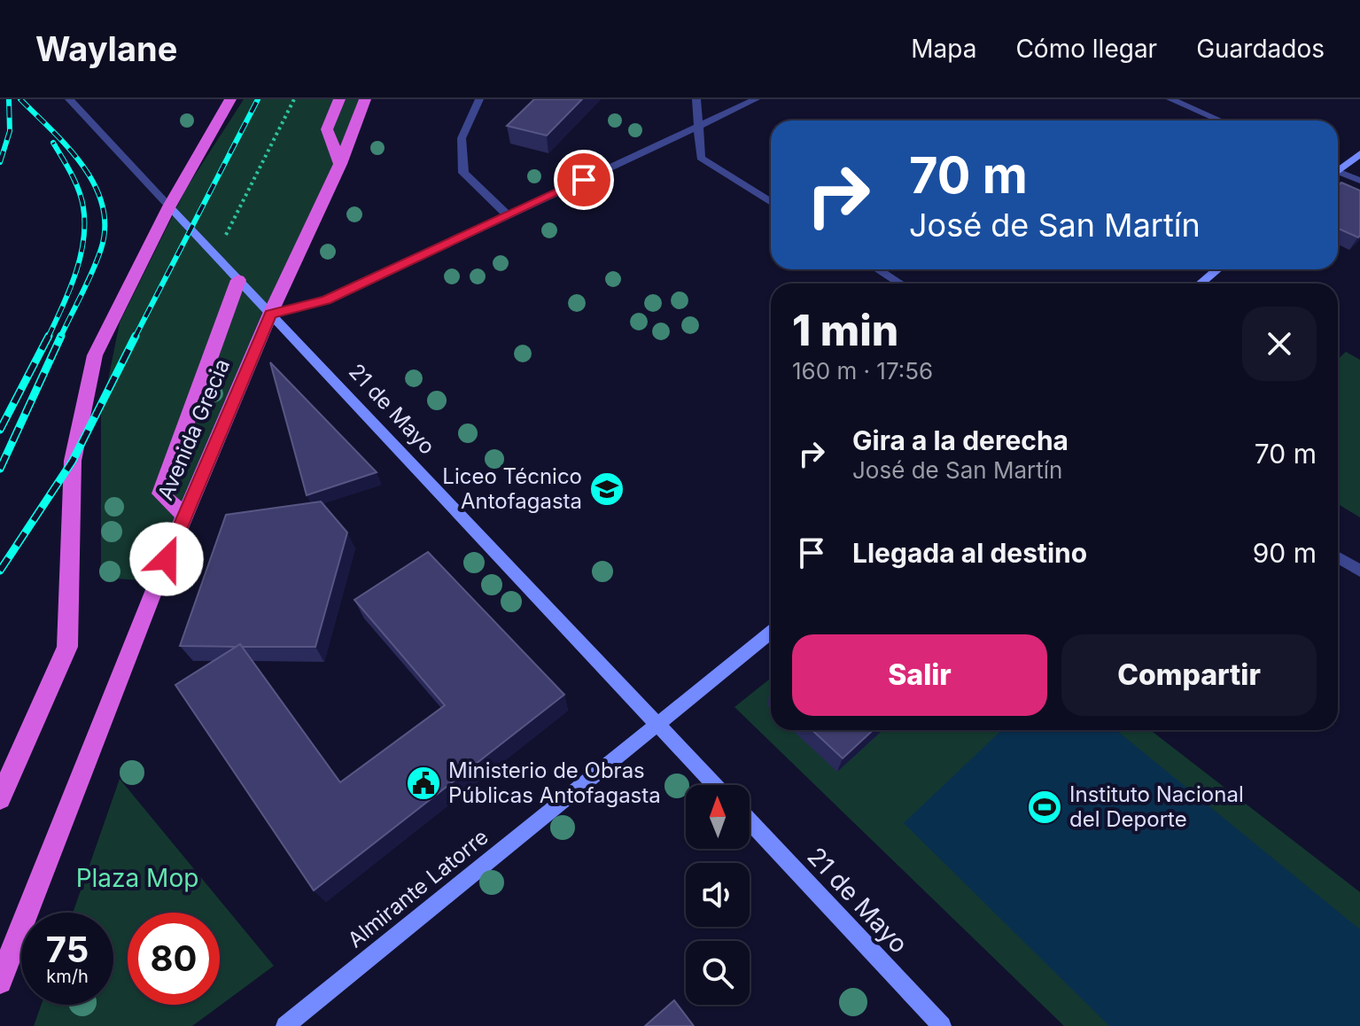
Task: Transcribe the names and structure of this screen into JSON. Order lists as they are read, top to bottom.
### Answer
{
  "streets": {
    "highway": ["Avenida Grecia"],
    "main road": ["21 de Mayo", "Almirante Latorre"]
  },
  "crossings": [
    ["21 de Mayo", "Avenida Grecia"],
    ["21 de Mayo", "Almirante Latorre"]
  ],
  "parks": ["Plaza Mop"],
  "places": {
    "school or university": ["Liceo Técnico Antofagasta"],
    "public building": ["Ministerio de Obras Públicas Antofagasta"],
    "sports": ["Instituto Nacional del Deporte"]
  },
  "north": "top",
  "page": {
    "header": "Waylane",
    "nav": ["Mapa", "Cómo llegar", "Guardados"],
    "turn": ["70 m", "José de San Martín"],
    "heading": ["1 min", "160 m · 17:56"],
    "list": [
      {
        "name": "Gira a la derecha",
        "note": "José de San Martín",
        "value": "70 m"
      },
      {
        "name": "Llegada al destino",
        "value": "90 m"
      }
    ],
    "buttons": ["Salir", "Compartir"],
    "speed": "75 km/h",
    "limit": "80"
  }
}
